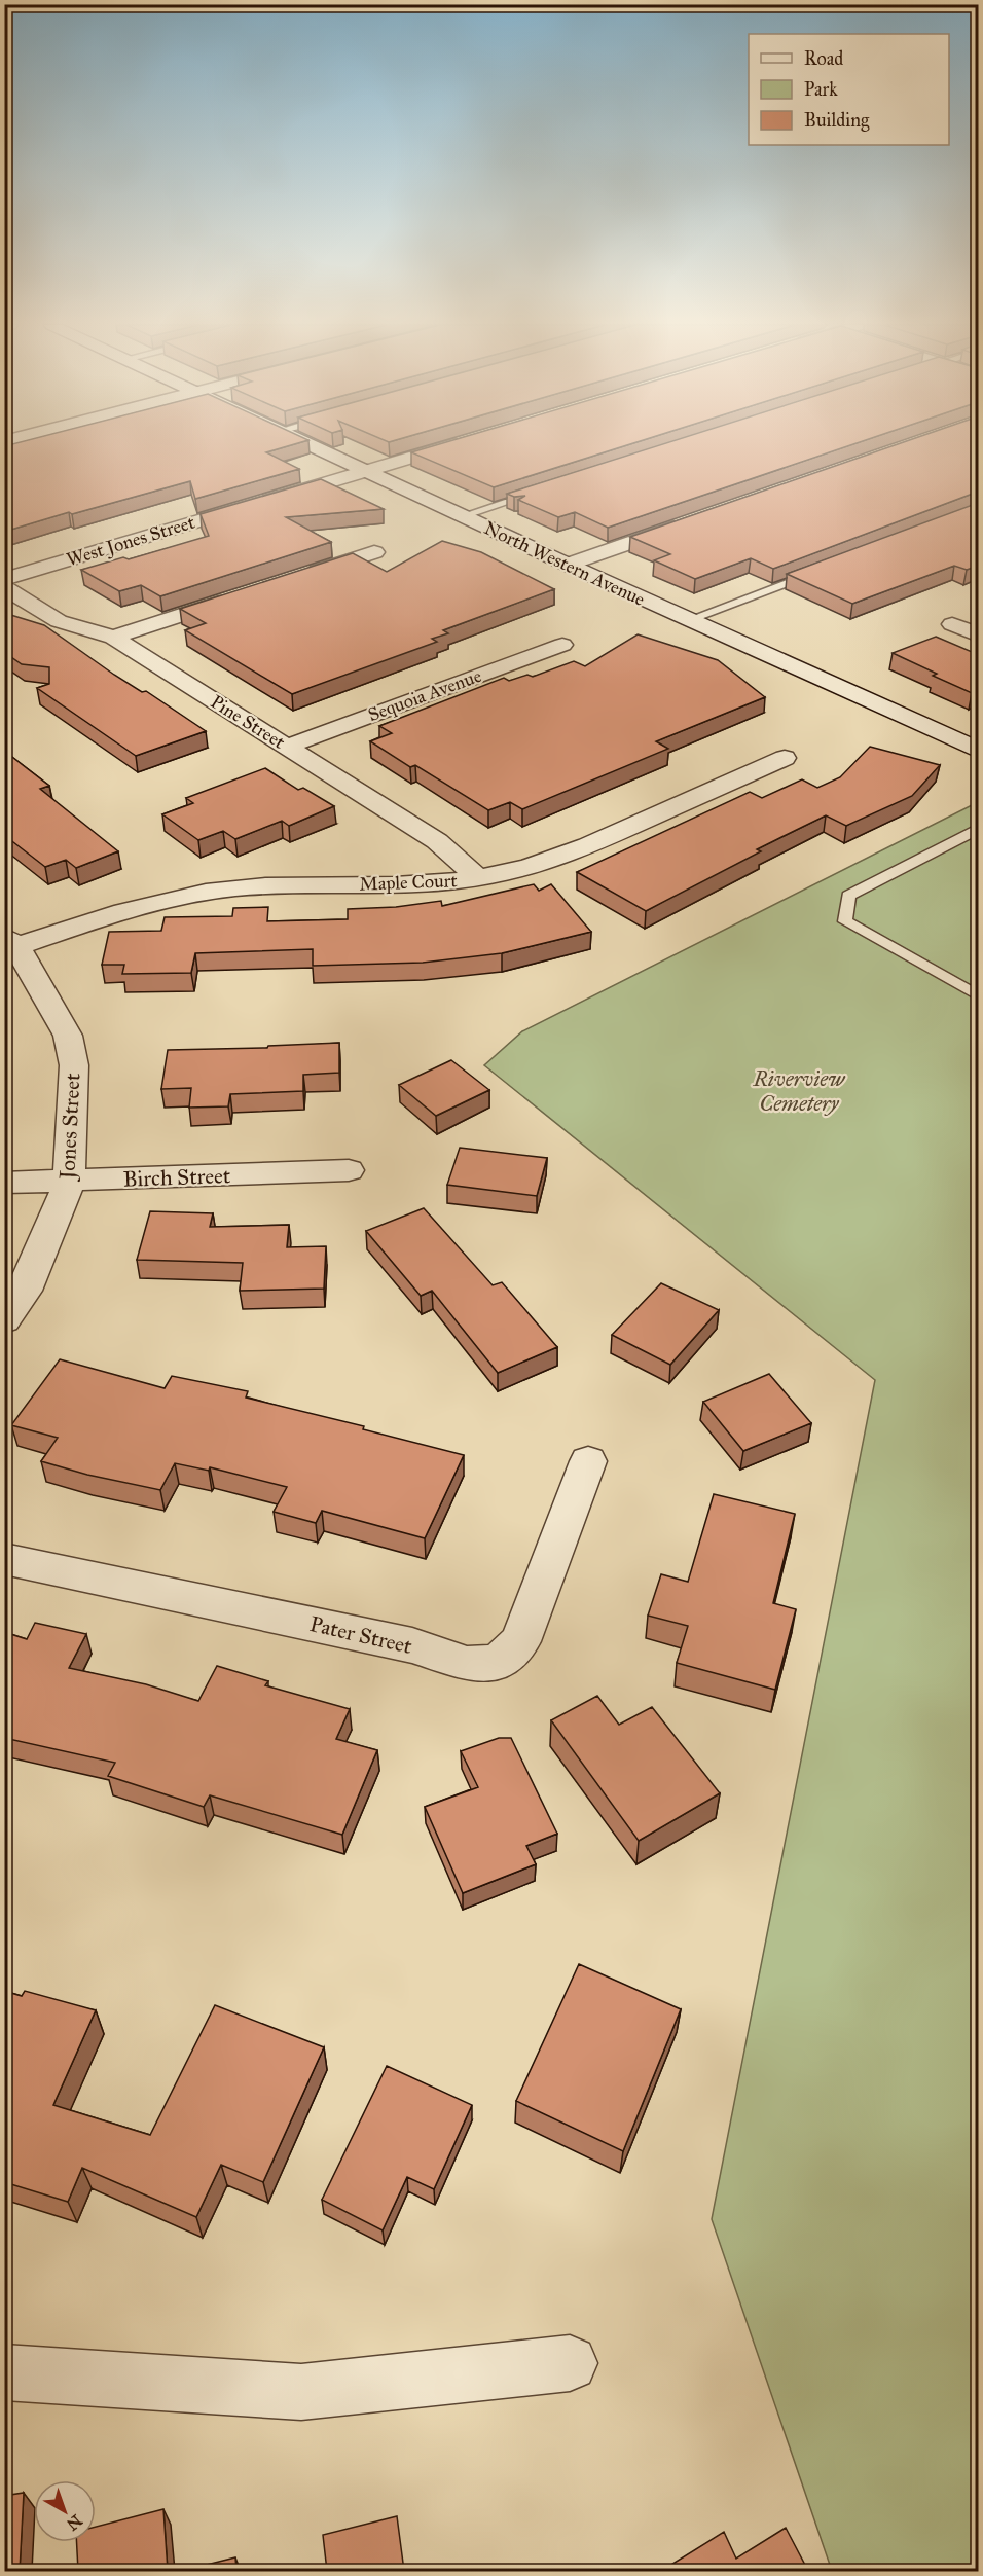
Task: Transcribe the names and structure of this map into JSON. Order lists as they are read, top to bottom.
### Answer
{
  "streets": {
    "street": [
      "West Jones Street",
      "North Western Avenue",
      "Sequoia Avenue",
      "Pine Street",
      "Maple Court",
      "Jones Street",
      "Birch Street",
      "Pater Street"
    ]
  },
  "crossings": [
    ["West Jones Street", "North Western Avenue"],
    ["Sequoia Avenue", "Pine Street"],
    ["Pine Street", "Maple Court"],
    ["Maple Court", "Jones Street"],
    ["Jones Street", "Birch Street"]
  ],
  "parks": ["Riverview Cemetery"],
  "legend": ["Road", "Park", "Building"],
  "north": "bottom right"
}
